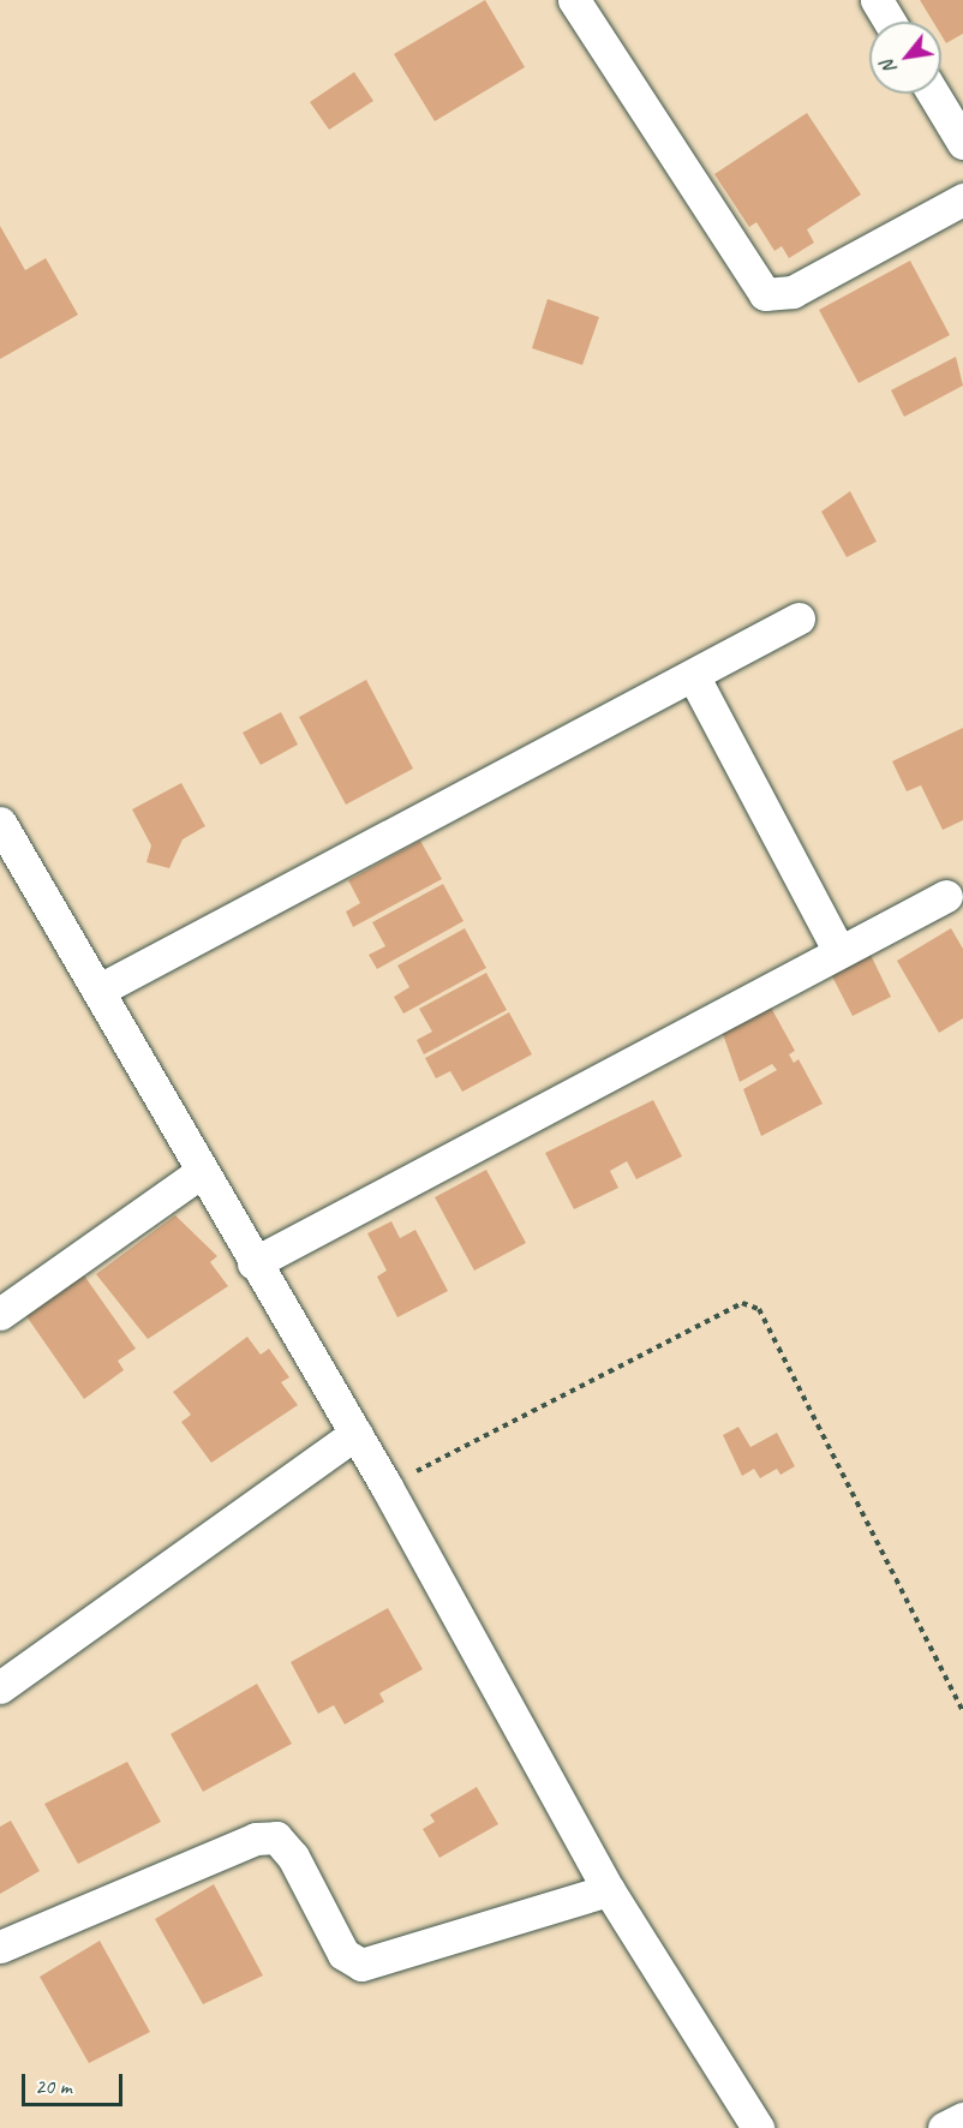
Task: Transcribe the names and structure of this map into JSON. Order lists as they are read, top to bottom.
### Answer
{
  "scale_bar": "20 m",
  "north": "bottom left"
}
